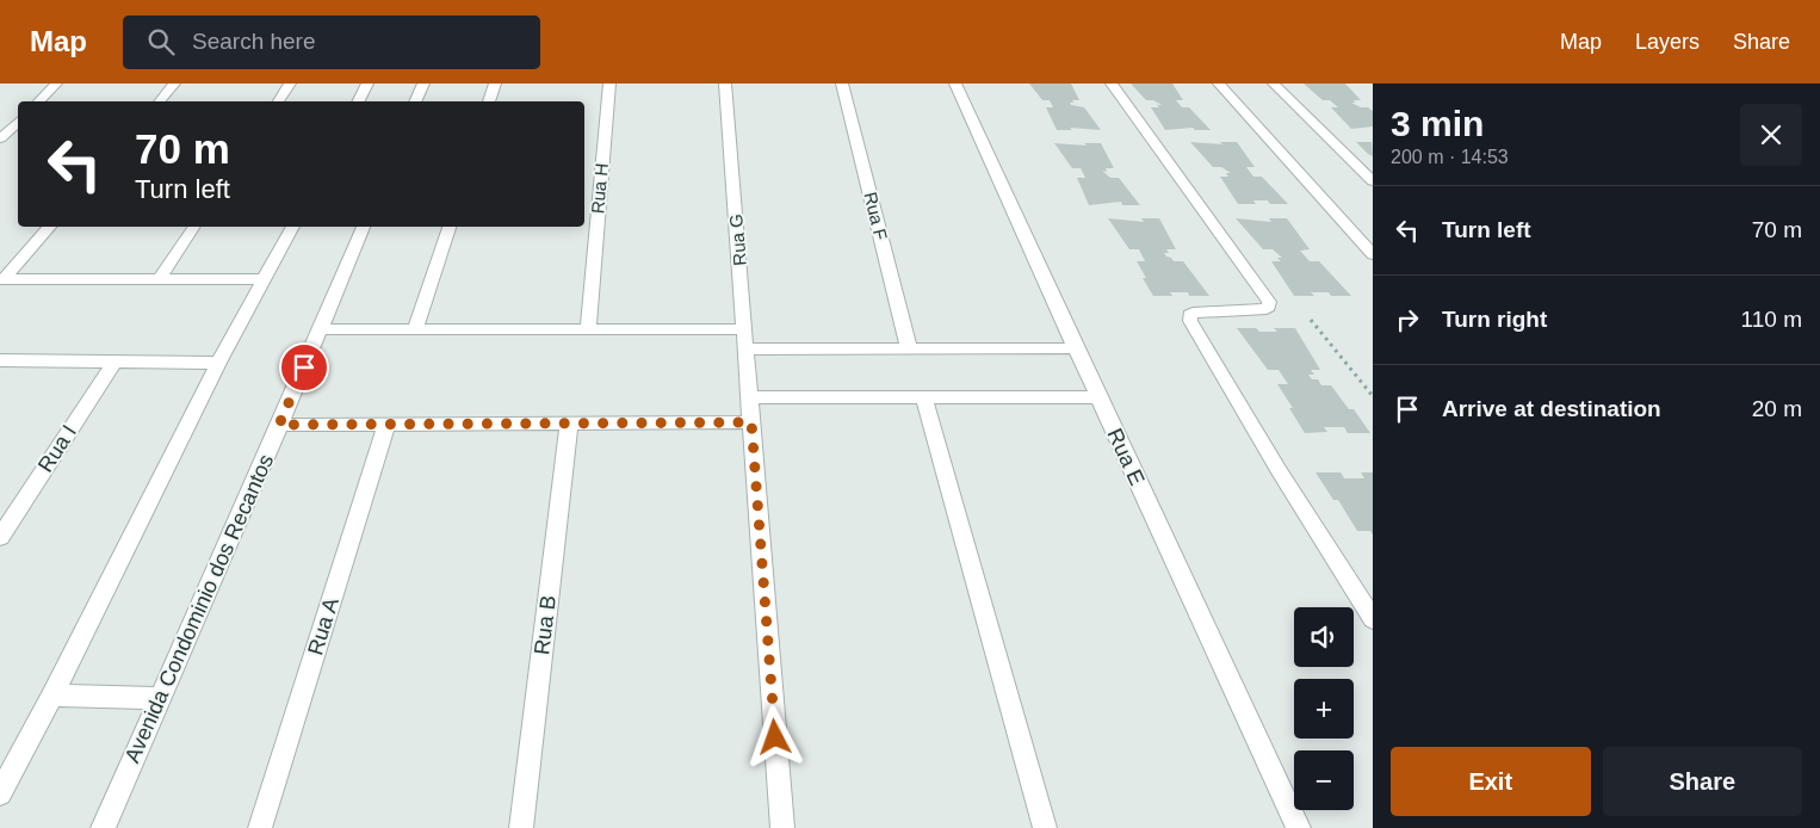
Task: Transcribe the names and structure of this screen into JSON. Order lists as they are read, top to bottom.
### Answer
{
  "streets": {
    "street": [
      "Rua H",
      "Rua F",
      "Rua G",
      "Rua I",
      "Rua E",
      "Avenida Condominio dos Recantos",
      "Rua B",
      "Rua A"
    ]
  },
  "page": {
    "header": "Map",
    "search": "Search here",
    "nav": ["Map", "Layers", "Share"],
    "heading": ["3 min", "200 m · 14:53"],
    "turn": ["70 m", "Turn left"],
    "list": [
      {
        "name": "Turn left",
        "value": "70 m"
      },
      {
        "name": "Turn right",
        "value": "110 m"
      },
      {
        "name": "Arrive at destination",
        "value": "20 m"
      }
    ],
    "map_buttons": ["+", "−"],
    "buttons": ["Exit", "Share"]
  }
}
